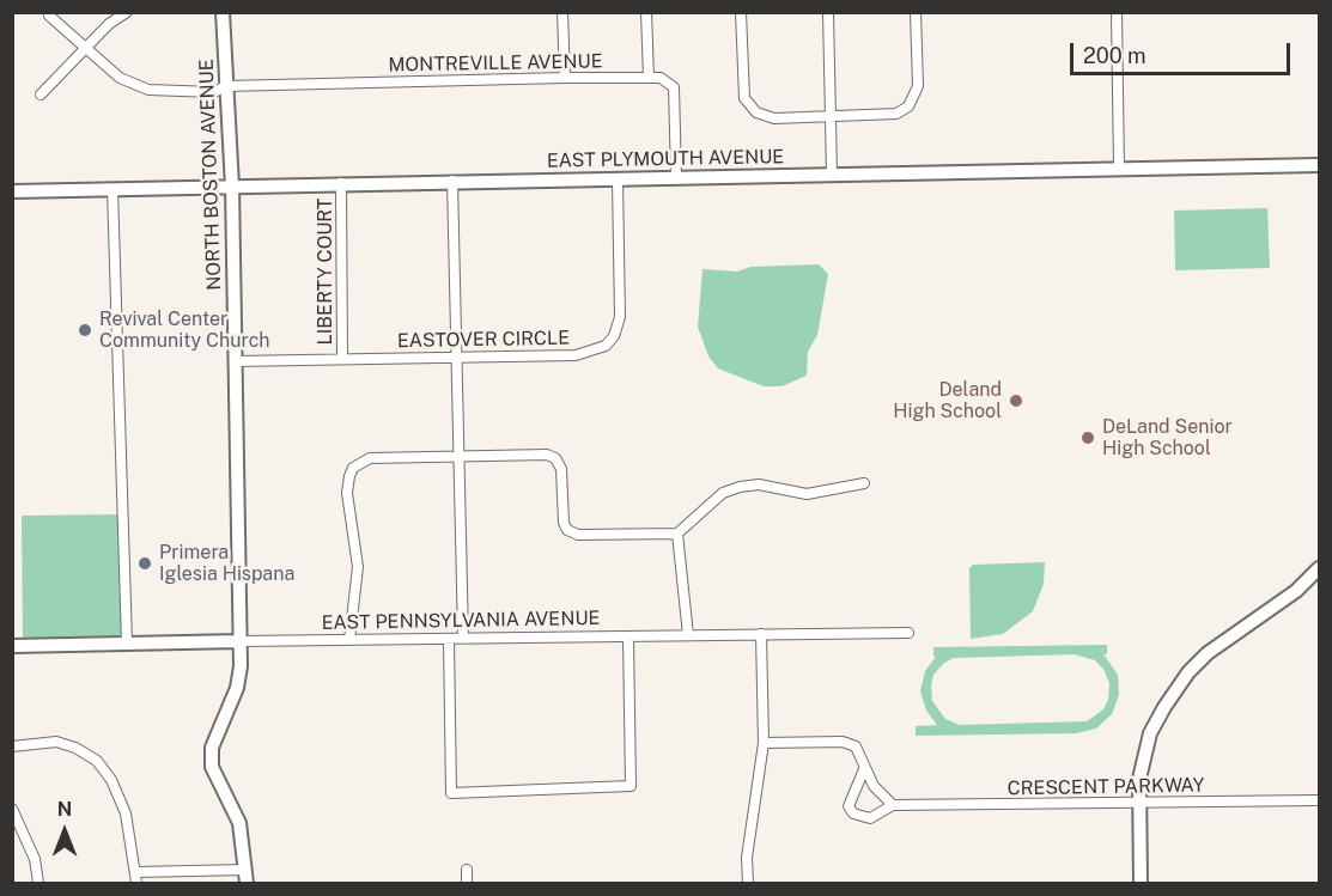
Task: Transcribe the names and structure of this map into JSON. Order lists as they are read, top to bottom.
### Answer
{
  "streets": {
    "street": [
      "MONTREVILLE AVENUE",
      "EAST PLYMOUTH AVENUE",
      "NORTH BOSTON AVENUE",
      "LIBERTY COURT",
      "EASTOVER CIRCLE",
      "EAST PENNSYLVANIA AVENUE",
      "CRESCENT PARKWAY"
    ]
  },
  "crossings": [
    ["MONTREVILLE AVENUE", "NORTH BOSTON AVENUE"],
    ["EAST PLYMOUTH AVENUE", "NORTH BOSTON AVENUE"],
    ["EAST PLYMOUTH AVENUE", "LIBERTY COURT"],
    ["EAST PLYMOUTH AVENUE", "EASTOVER CIRCLE"],
    ["NORTH BOSTON AVENUE", "EASTOVER CIRCLE"],
    ["NORTH BOSTON AVENUE", "EAST PENNSYLVANIA AVENUE"],
    ["LIBERTY COURT", "EASTOVER CIRCLE"]
  ],
  "places": [
    "Revival Center Community Church",
    "Deland High School",
    "DeLand Senior High School",
    "Primera Iglesia Hispana"
  ],
  "scale_bar": "200 m",
  "north": "top"
}
